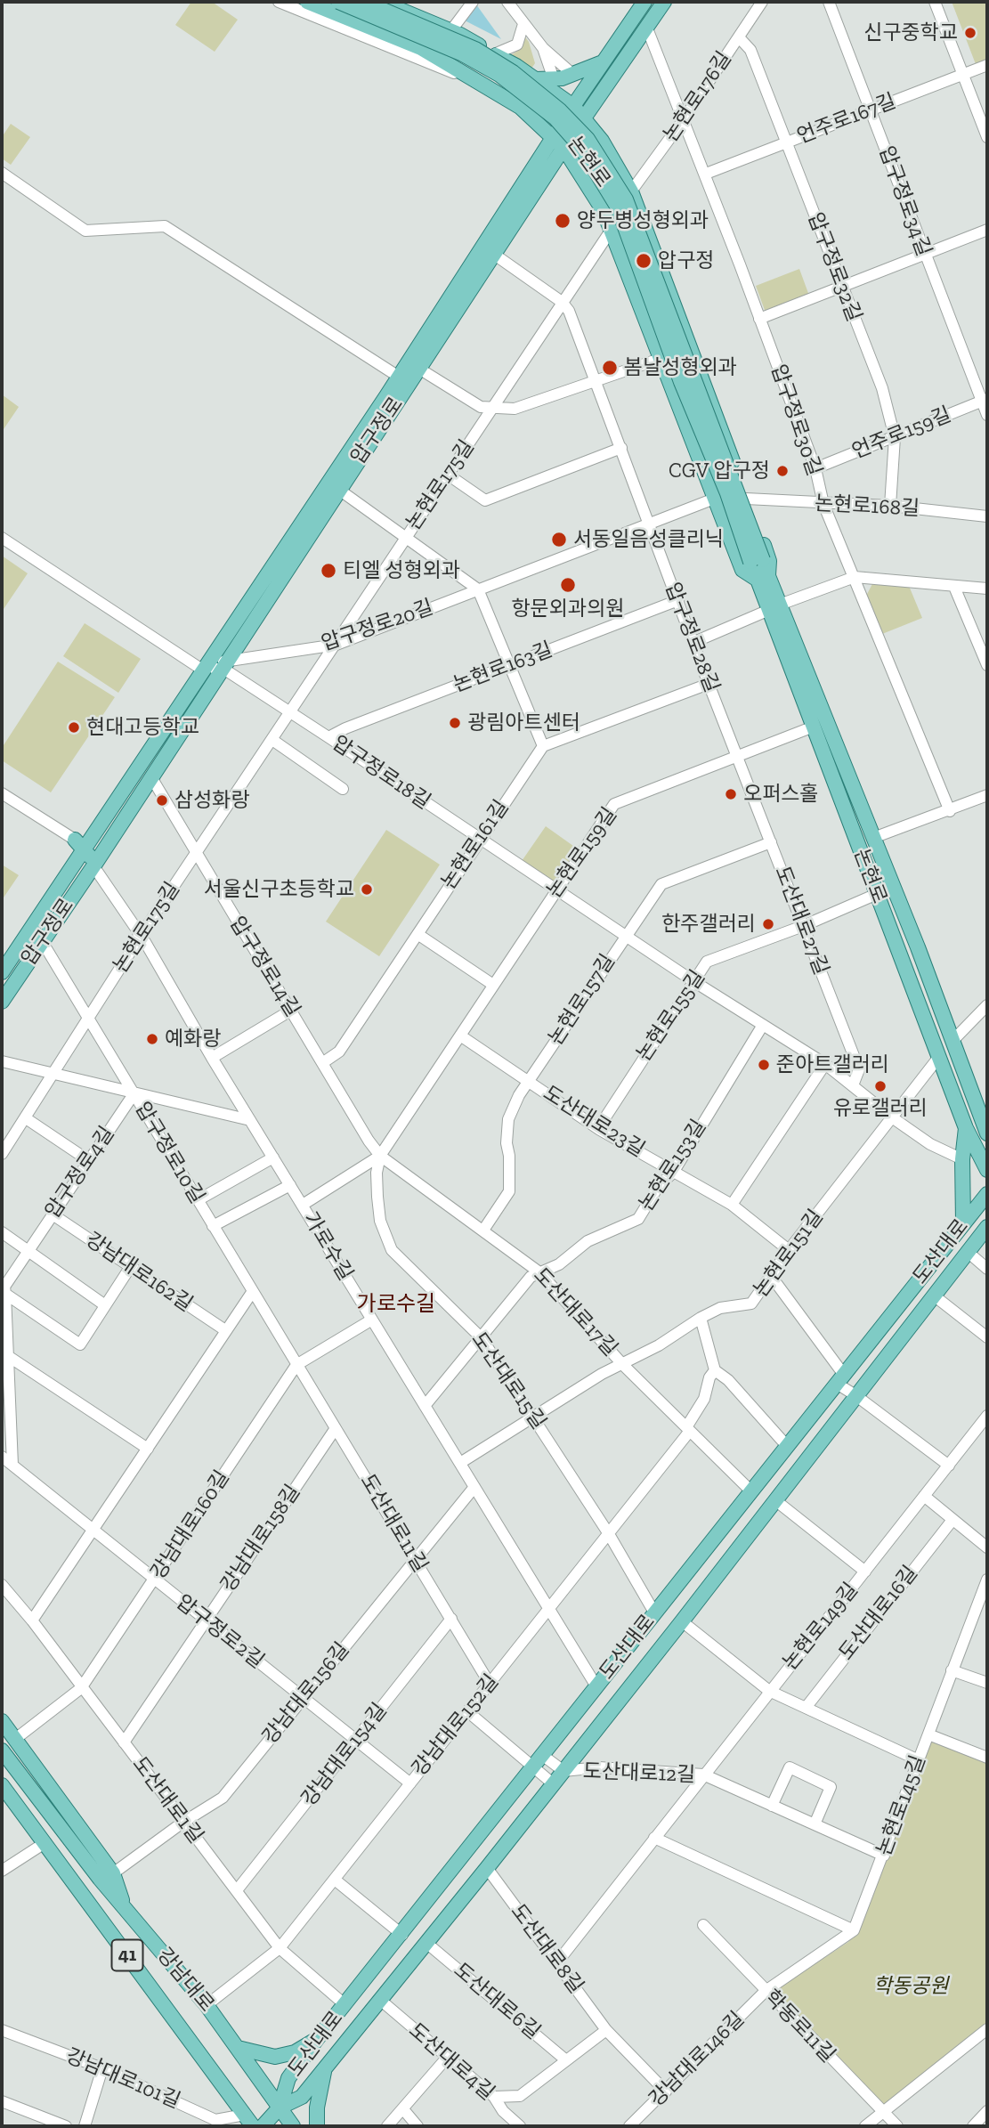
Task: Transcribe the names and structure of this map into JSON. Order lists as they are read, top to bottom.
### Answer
{
  "streets": {
    "main road": [
      "논현로",
      "압구정로",
      "도산대로",
      "41",
      "강남대로"
    ],
    "street": [
      "논현로176길",
      "언주로167길",
      "압구정로34길",
      "압구정로32길",
      "압구정로30길",
      "언주로159길",
      "논현로175길",
      "논현로168길",
      "압구정로20길",
      "압구정로28길",
      "논현로163길",
      "압구정로18길",
      "논현로161길",
      "논현로159길",
      "도산대로27길",
      "압구정로14길",
      "논현로157길",
      "논현로155길",
      "도산대로23길",
      "압구정로10길",
      "논현로153길",
      "압구정로4길",
      "가로수길",
      "논현로151길",
      "강남대로162길",
      "도산대로17길",
      "도산대로15길",
      "도산대로11길",
      "강남대로160길",
      "강남대로158길",
      "도산대로16길",
      "논현로149길",
      "압구정로2길",
      "강남대로156길",
      "강남대로152길",
      "강남대로154길",
      "도산대로12길",
      "도산대로1길",
      "논현로145길",
      "도산대로8길",
      "도산대로6길",
      "학동로11길",
      "강남대로146길",
      "도산대로4길",
      "강남대로101길"
    ]
  },
  "crossings": [
    ["논현로176길", "논현로"],
    ["논현로176길", "압구정로32길"],
    ["논현로176길", "압구정로30길"],
    ["언주로167길", "압구정로34길"],
    ["언주로167길", "압구정로32길"],
    ["언주로167길", "압구정로30길"],
    ["논현로", "압구정로"],
    ["논현로", "논현로175길"],
    ["논현로", "논현로168길"],
    ["논현로", "압구정로20길"],
    ["논현로", "논현로159길"],
    ["논현로", "논현로155길"],
    ["논현로", "논현로151길"],
    ["압구정로34길", "언주로159길"],
    ["압구정로32길", "언주로159길"],
    ["압구정로32길", "논현로168길"],
    ["압구정로30길", "압구정로"],
    ["압구정로30길", "언주로159길"],
    ["압구정로30길", "논현로168길"],
    ["압구정로", "압구정로20길"],
    ["압구정로", "압구정로28길"],
    ["압구정로", "압구정로18길"],
    ["압구정로", "압구정로14길"],
    ["압구정로", "압구정로10길"],
    ["압구정로", "가로수길"],
    ["논현로175길", "압구정로20길"],
    ["논현로175길", "압구정로28길"],
    ["논현로175길", "압구정로18길"],
    ["논현로175길", "압구정로14길"],
    ["논현로175길", "압구정로10길"],
    ["논현로175길", "가로수길"],
    ["압구정로20길", "압구정로28길"],
    ["압구정로20길", "압구정로18길"],
    ["압구정로28길", "논현로163길"],
    ["압구정로28길", "논현로159길"],
    ["압구정로28길", "도산대로27길"],
    ["논현로163길", "압구정로18길"],
    ["압구정로18길", "논현로161길"],
    ["압구정로18길", "논현로159길"],
    ["압구정로18길", "도산대로27길"],
    ["압구정로18길", "논현로157길"],
    ["압구정로18길", "논현로155길"],
    ["압구정로18길", "논현로153길"],
    ["압구정로18길", "논현로151길"],
    ["논현로161길", "압구정로14길"],
    ["논현로159길", "도산대로27길"],
    ["논현로159길", "압구정로14길"],
    ["논현로159길", "도산대로23길"],
    ["논현로159길", "가로수길"],
    ["논현로159길", "도산대로17길"],
    ["논현로159길", "도산대로15길"],
    ["도산대로27길", "논현로157길"],
    ["도산대로27길", "논현로155길"],
    ["압구정로14길", "도산대로17길"],
    ["압구정로14길", "도산대로15길"],
    ["논현로157길", "도산대로23길"],
    ["논현로157길", "도산대로17길"],
    ["논현로155길", "도산대로23길"],
    ["도산대로23길", "논현로153길"],
    ["도산대로23길", "논현로151길"],
    ["압구정로10길", "압구정로4길"],
    ["압구정로10길", "도산대로11길"],
    ["압구정로10길", "강남대로160길"],
    ["논현로153길", "가로수길"],
    ["논현로153길", "도산대로17길"],
    ["논현로153길", "도산대로15길"],
    ["압구정로4길", "강남대로162길"],
    ["가로수길", "도산대로"],
    ["가로수길", "논현로151길"],
    ["가로수길", "강남대로160길"],
    ["가로수길", "강남대로156길"],
    ["가로수길", "강남대로152길"],
    ["도산대로", "도산대로17길"],
    ["도산대로", "도산대로15길"],
    ["도산대로", "도산대로12길"],
    ["도산대로", "도산대로1길"],
    ["도산대로", "도산대로8길"],
    ["도산대로", "강남대로"],
    ["도산대로", "도산대로6길"],
    ["도산대로", "도산대로4길"],
    ["논현로151길", "도산대로17길"],
    ["논현로151길", "도산대로15길"],
    ["도산대로17길", "도산대로15길"],
    ["도산대로17길", "강남대로152길"],
    ["도산대로15길", "강남대로152길"],
    ["도산대로11길", "강남대로160길"],
    ["도산대로11길", "강남대로158길"],
    ["도산대로11길", "강남대로156길"],
    ["도산대로11길", "강남대로152길"],
    ["도산대로11길", "강남대로154길"],
    ["강남대로160길", "압구정로2길"],
    ["강남대로160길", "도산대로1길"],
    ["강남대로158길", "압구정로2길"],
    ["강남대로158길", "도산대로1길"],
    ["논현로149길", "도산대로12길"],
    ["논현로149길", "도산대로8길"],
    ["압구정로2길", "강남대로156길"],
    ["압구정로2길", "강남대로152길"],
    ["압구정로2길", "강남대로154길"],
    ["강남대로156길", "도산대로1길"],
    ["강남대로152길", "도산대로1길"],
    ["강남대로152길", "강남대로"],
    ["강남대로154길", "도산대로1길"],
    ["도산대로12길", "논현로145길"],
    ["도산대로8길", "강남대로146길"],
    ["강남대로", "강남대로101길"],
    ["학동로11길", "강남대로146길"]
  ],
  "districts": ["가로수길"],
  "parks": ["학동공원"],
  "places": [
    "신구중학교",
    "양두병성형외과",
    "압구정",
    "봄날성형외과",
    "CGV 압구정",
    "서동일음성클리닉",
    "티엘 성형외과",
    "항문외과의원",
    "광림아트센터",
    "현대고등학교",
    "오퍼스홀",
    "삼성화랑",
    "서울신구초등학교",
    "한주갤러리",
    "예화랑",
    "준아트갤러리",
    "유로갤러리"
  ]
}
